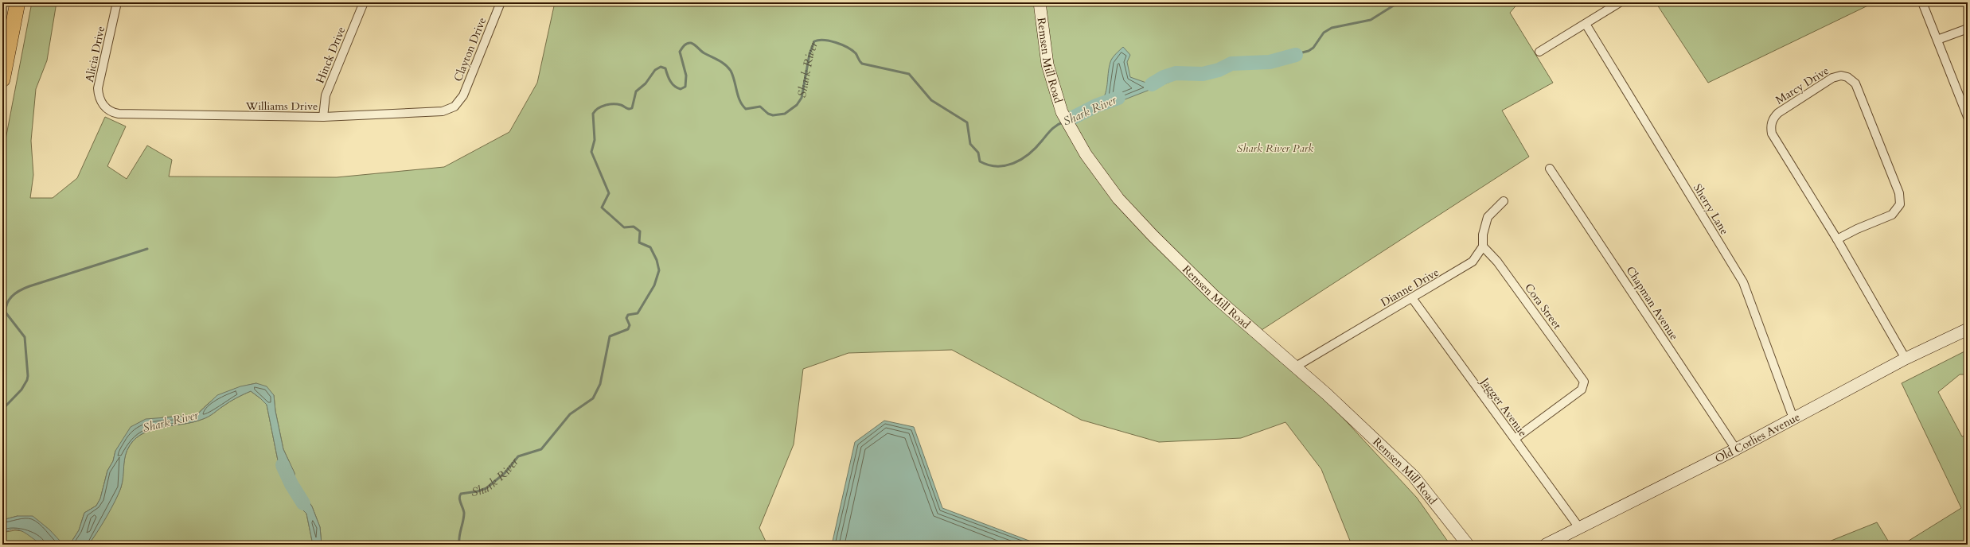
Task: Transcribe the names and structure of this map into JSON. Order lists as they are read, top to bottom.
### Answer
{
  "streets": {
    "street": [
      "Clayton Drive",
      "Alicia Drive",
      "Hinck Drive",
      "Remsen Mill Road",
      "Marcy Drive",
      "Williams Drive",
      "Sherry Lane",
      "Dianne Drive",
      "Chapman Avenue",
      "Cora Street",
      "Jagger Avenue",
      "Old Corlies Avenue"
    ]
  },
  "crossings": [
    ["Clayton Drive", "Williams Drive"],
    ["Alicia Drive", "Williams Drive"],
    ["Hinck Drive", "Williams Drive"],
    ["Remsen Mill Road", "Dianne Drive"],
    ["Marcy Drive", "Old Corlies Avenue"],
    ["Sherry Lane", "Old Corlies Avenue"],
    ["Dianne Drive", "Cora Street"],
    ["Dianne Drive", "Jagger Avenue"],
    ["Chapman Avenue", "Old Corlies Avenue"],
    ["Cora Street", "Jagger Avenue"],
    ["Jagger Avenue", "Old Corlies Avenue"]
  ],
  "water": ["Shark River"],
  "parks": ["Shark River Park"]
}
